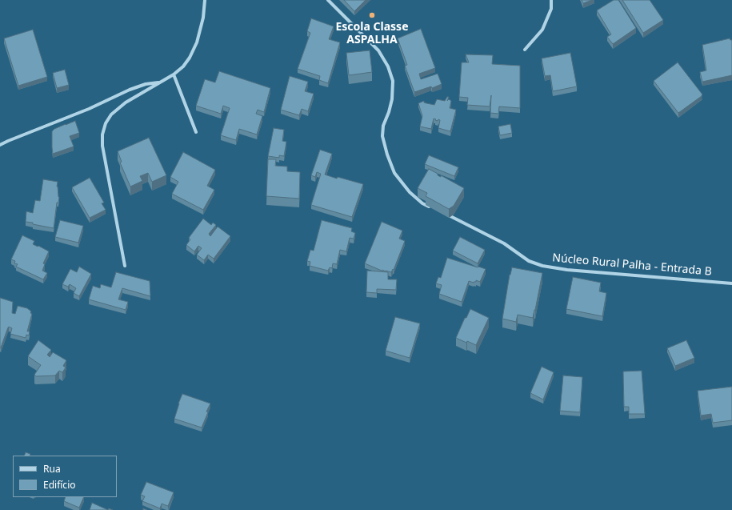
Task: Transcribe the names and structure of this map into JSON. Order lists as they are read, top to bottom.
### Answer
{
  "streets": {
    "street": ["Núcleo Rural Palha - Entrada B"]
  },
  "places": ["Escola Classe ASPALHA"],
  "legend": ["Rua", "Edifício"]
}
